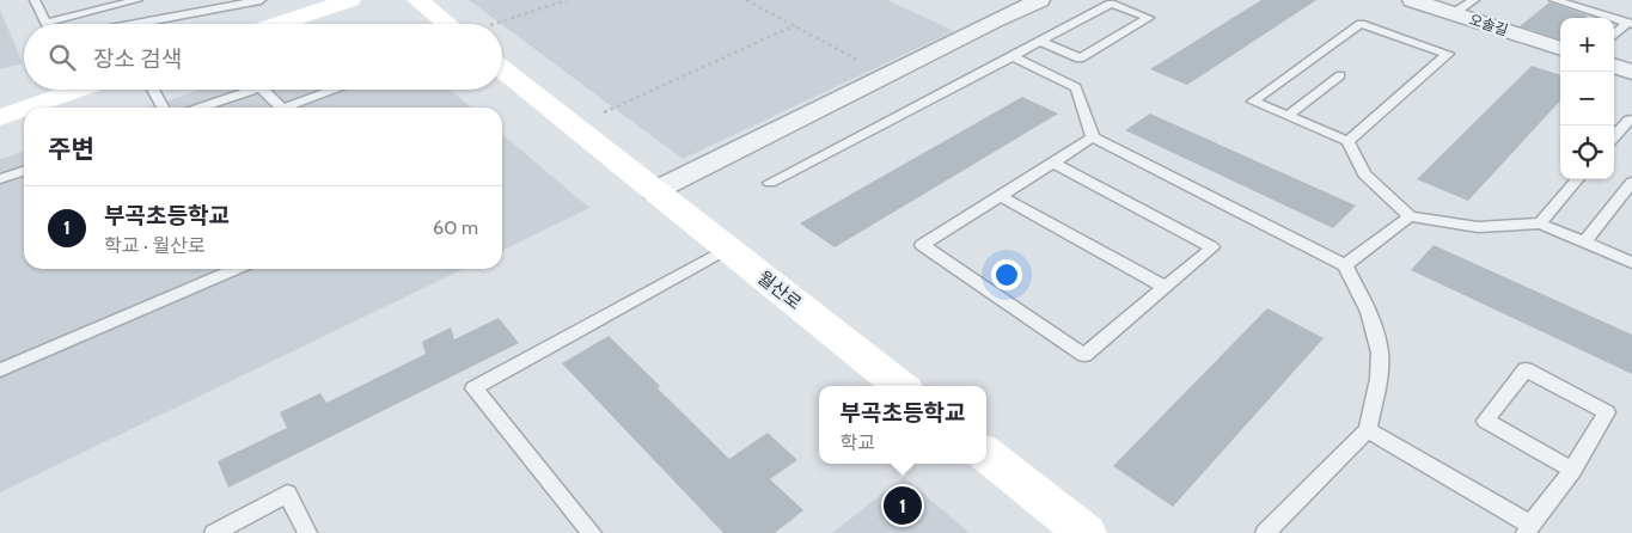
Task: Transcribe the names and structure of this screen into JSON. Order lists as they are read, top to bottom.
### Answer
{
  "streets": {
    "street": ["오솔길", "월산로"]
  },
  "page": {
    "map_buttons": ["+", "−"],
    "search": "장소 검색",
    "heading": "주변",
    "list": [
      {
        "mark": "1",
        "name": "부곡초등학교",
        "note": "학교 · 월산로",
        "value": "60 m"
      }
    ],
    "popup": ["부곡초등학교", "학교"],
    "pins": "1"
  }
}
